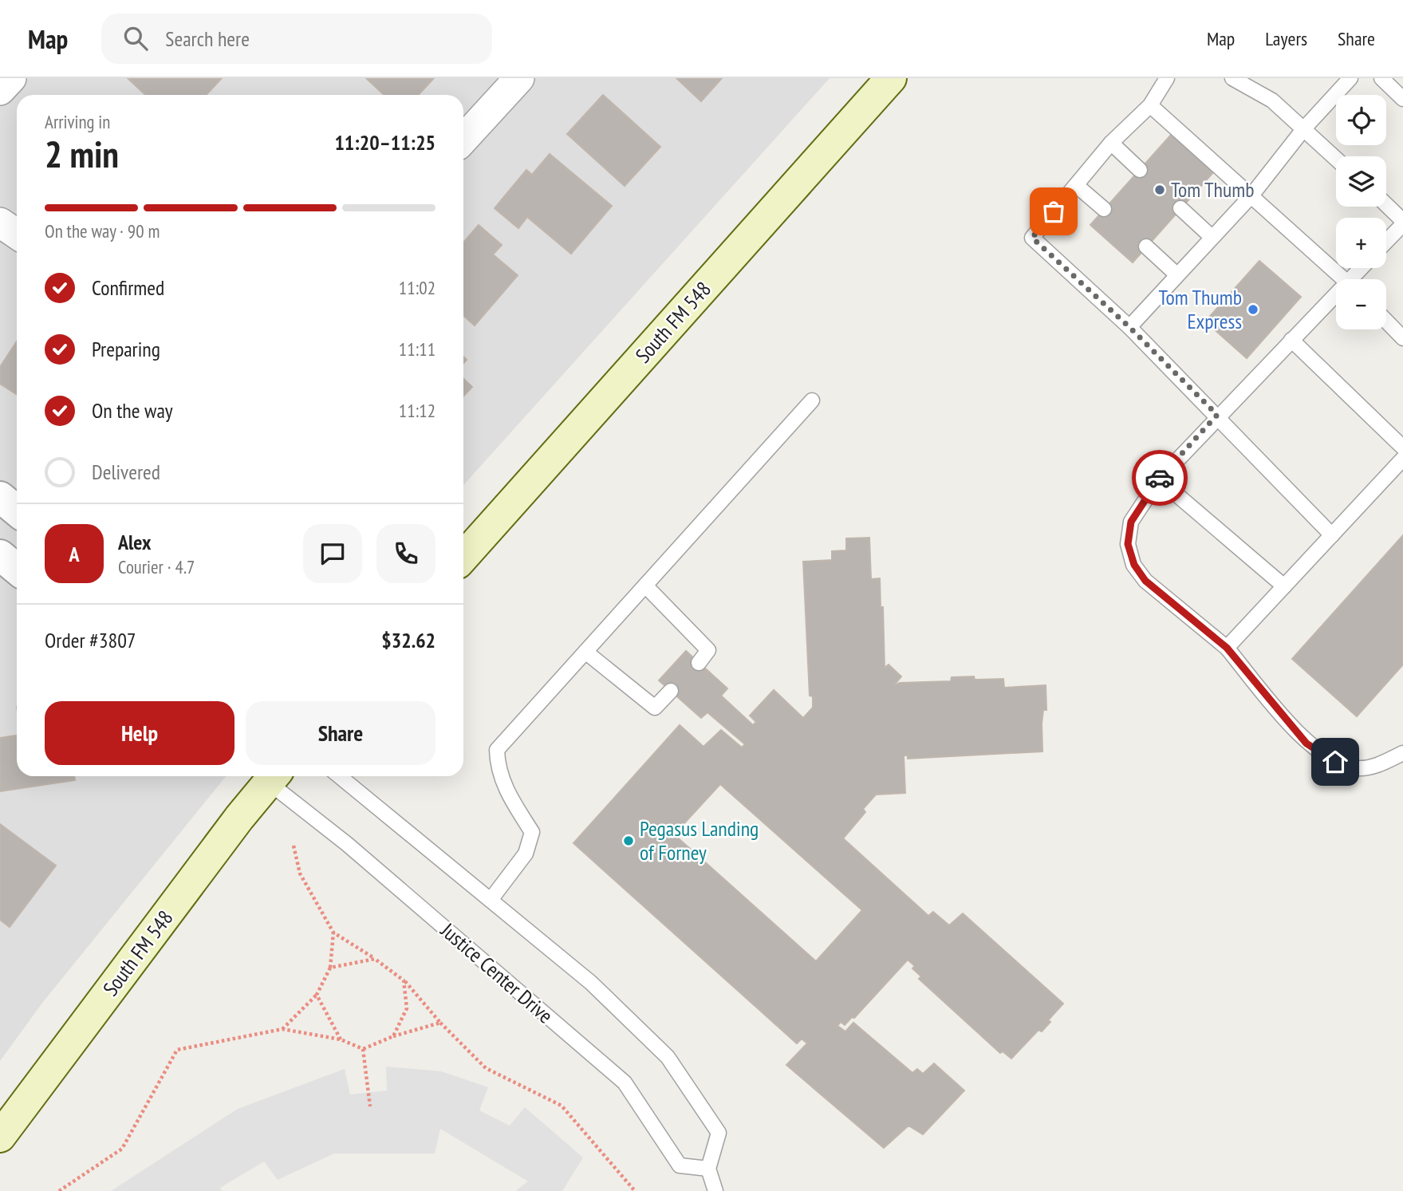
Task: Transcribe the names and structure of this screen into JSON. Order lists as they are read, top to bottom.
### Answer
{
  "streets": {
    "main road": ["South FM 548"],
    "lane": ["Justice Center Drive"]
  },
  "places": ["Tom Thumb", "Tom Thumb Express", "Pegasus Landing of Forney"],
  "page": {
    "header": "Map",
    "search": "Search here",
    "nav": ["Map", "Layers", "Share"],
    "map_buttons": ["+", "−"],
    "heading": ["2 min", "Arriving in", "11:20–11:25"],
    "panel": [
      "Alex",
      "Courier · 4.7",
      "Order #3807",
      "$32.62"
    ],
    "bar": "On the way · 90 m",
    "list": [
      ["Confirmed", "11:02"],
      ["Preparing", "11:11"],
      ["On the way", "11:12"],
      "Delivered"
    ],
    "round": "A",
    "buttons": ["Help", "Share"]
  }
}
